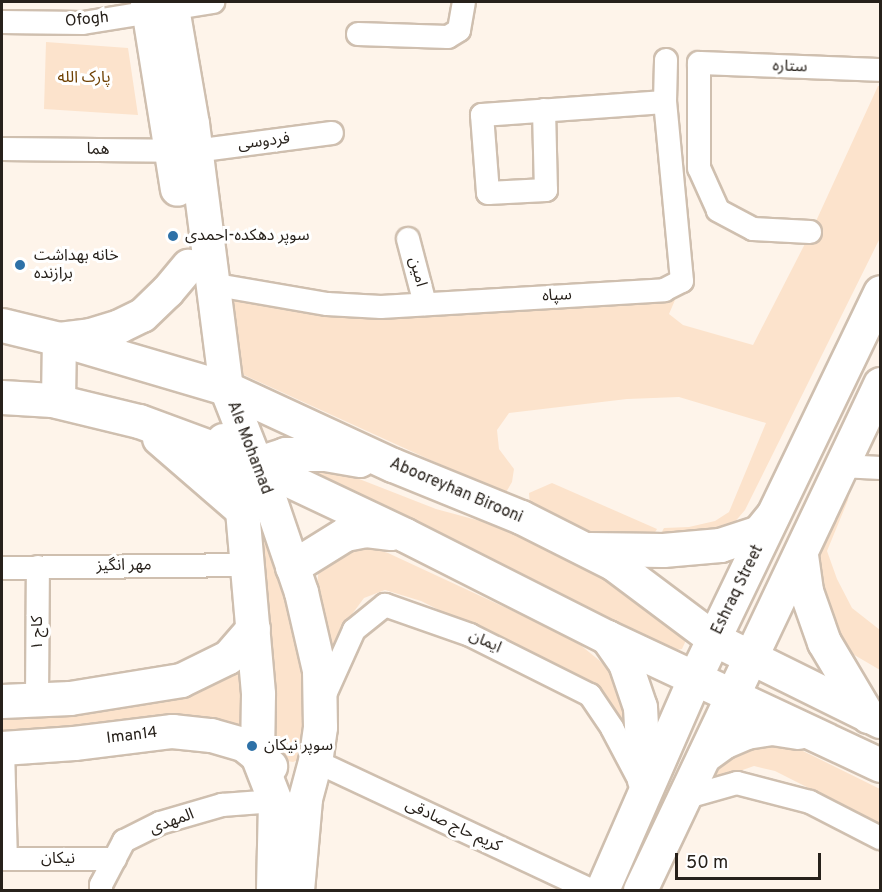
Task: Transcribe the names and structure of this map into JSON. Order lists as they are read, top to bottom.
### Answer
{
  "streets": {
    "main road": [
      "Ale Mohamad",
      "Abooreyhan Birooni",
      "Eshraq Street",
      "Iman14"
    ],
    "street": [
      "Ofogh",
      "ستاره",
      "فردوسی",
      "هما",
      "امین",
      "سپاه",
      "مهر انگیز",
      "کاج ۱",
      "ایمان",
      "المهدی",
      "کریم حاج صادقی",
      "نیکان"
    ]
  },
  "crossings": [
    ["Ofogh", "Ale Mohamad"],
    ["فردوسی", "هما"],
    ["فردوسی", "Ale Mohamad"],
    ["هما", "Ale Mohamad"],
    ["امین", "سپاه"],
    ["سپاه", "Ale Mohamad"],
    ["Ale Mohamad", "Abooreyhan Birooni"],
    ["Ale Mohamad", "مهر انگیز"],
    ["Ale Mohamad", "ایمان"],
    ["Ale Mohamad", "Iman14"],
    ["Ale Mohamad", "المهدی"],
    ["Ale Mohamad", "کریم حاج صادقی"],
    ["Abooreyhan Birooni", "Eshraq Street"],
    ["مهر انگیز", "کاج ۱"],
    ["Eshraq Street", "ایمان"],
    ["Iman14", "کریم حاج صادقی"],
    ["المهدی", "نیکان"]
  ],
  "parks": ["پارک الله"],
  "places": ["سوپر دهکده-احمدی", "خانه بهداشت برازنده", "سوپر نیکان"],
  "scale_bar": "50 m"
}
